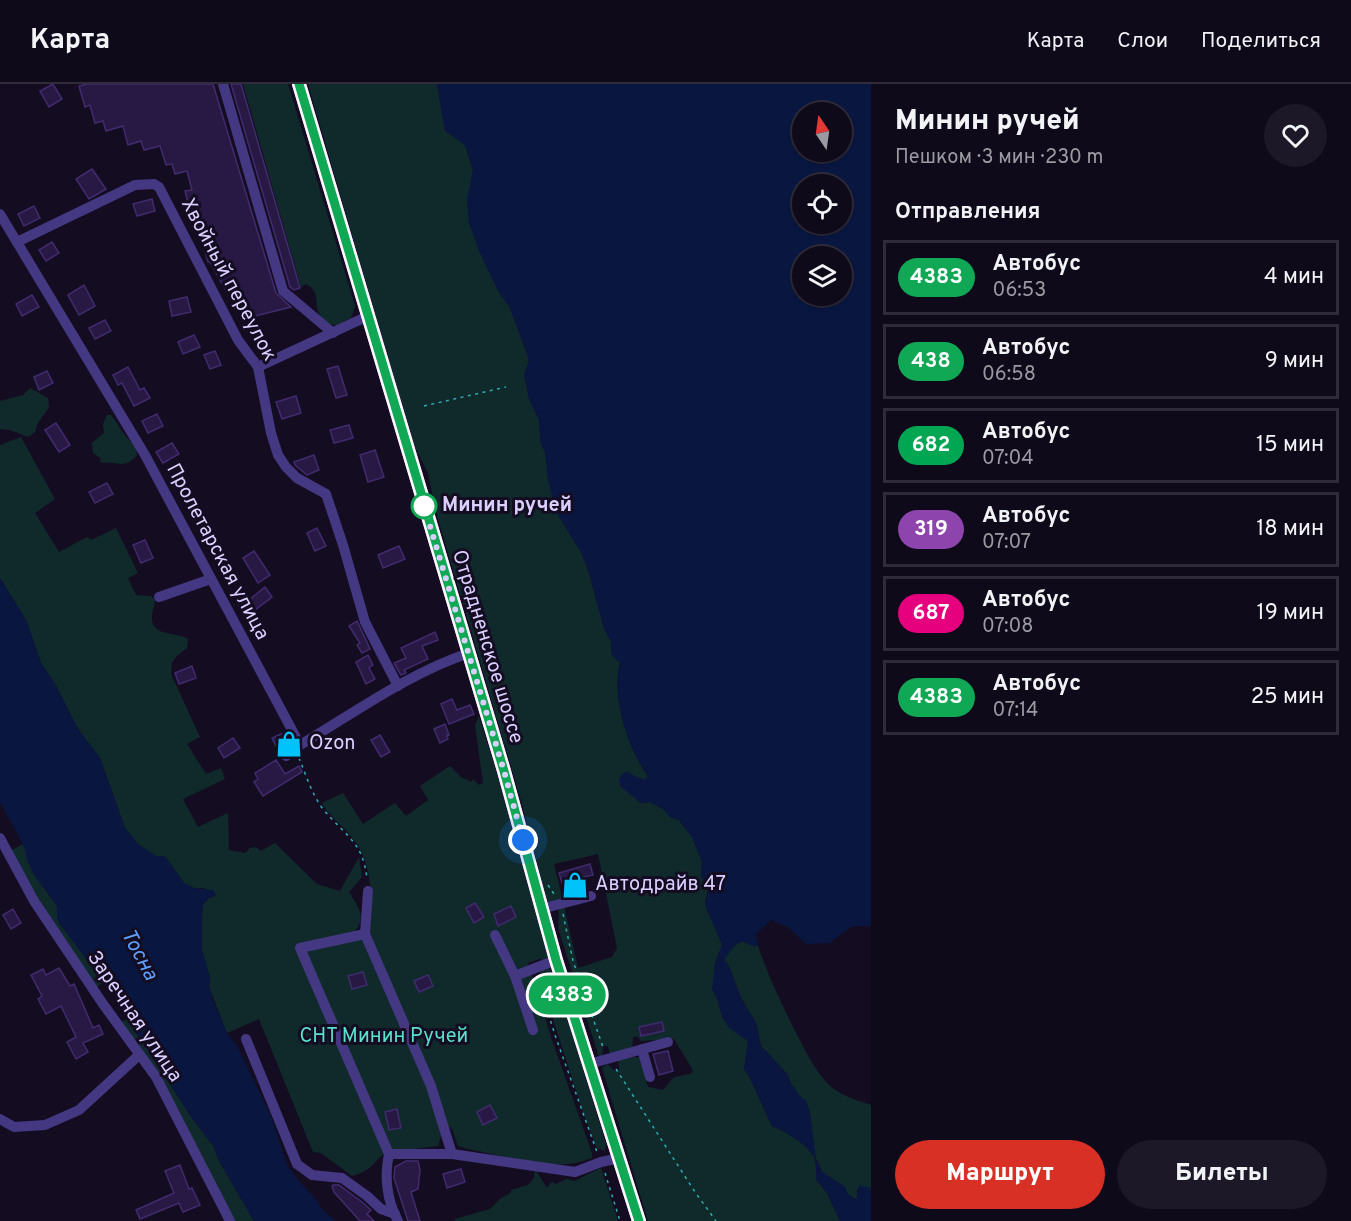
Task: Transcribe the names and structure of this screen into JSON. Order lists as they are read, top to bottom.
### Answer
{
  "streets": {
    "main road": ["Отрадненское шоссе"],
    "street": ["Хвойный переулок", "Пролетарская улица", "Заречная улица"]
  },
  "crossings": [
    ["Хвойный переулок", "Пролетарская улица"]
  ],
  "water": ["Тосна"],
  "parks": ["СНТ Минин Ручей"],
  "places": {
    "other": ["Минин ручей"],
    "shop": ["Ozon", "Автодрайв 47"]
  },
  "lines": ["bus line 438З"],
  "north": "top",
  "page": {
    "header": "Карта",
    "nav": ["Карта", "Слои", "Поделиться"],
    "on_map": "438З",
    "heading": [
      ["Минин ручей", "Пешком · 3 мин · 230 m"],
      "Отправления"
    ],
    "list": [
      {
        "mark": "438З",
        "name": "Автобус",
        "note": "06:53",
        "value": "4 мин"
      },
      {
        "mark": "438",
        "name": "Автобус",
        "note": "06:58",
        "value": "9 мин"
      },
      {
        "mark": "682",
        "name": "Автобус",
        "note": "07:04",
        "value": "15 мин"
      },
      {
        "mark": "319",
        "name": "Автобус",
        "note": "07:07",
        "value": "18 мин"
      },
      {
        "mark": "687",
        "name": "Автобус",
        "note": "07:08",
        "value": "19 мин"
      },
      {
        "mark": "438З",
        "name": "Автобус",
        "note": "07:14",
        "value": "25 мин"
      }
    ],
    "buttons": ["Маршрут", "Билеты"]
  }
}
